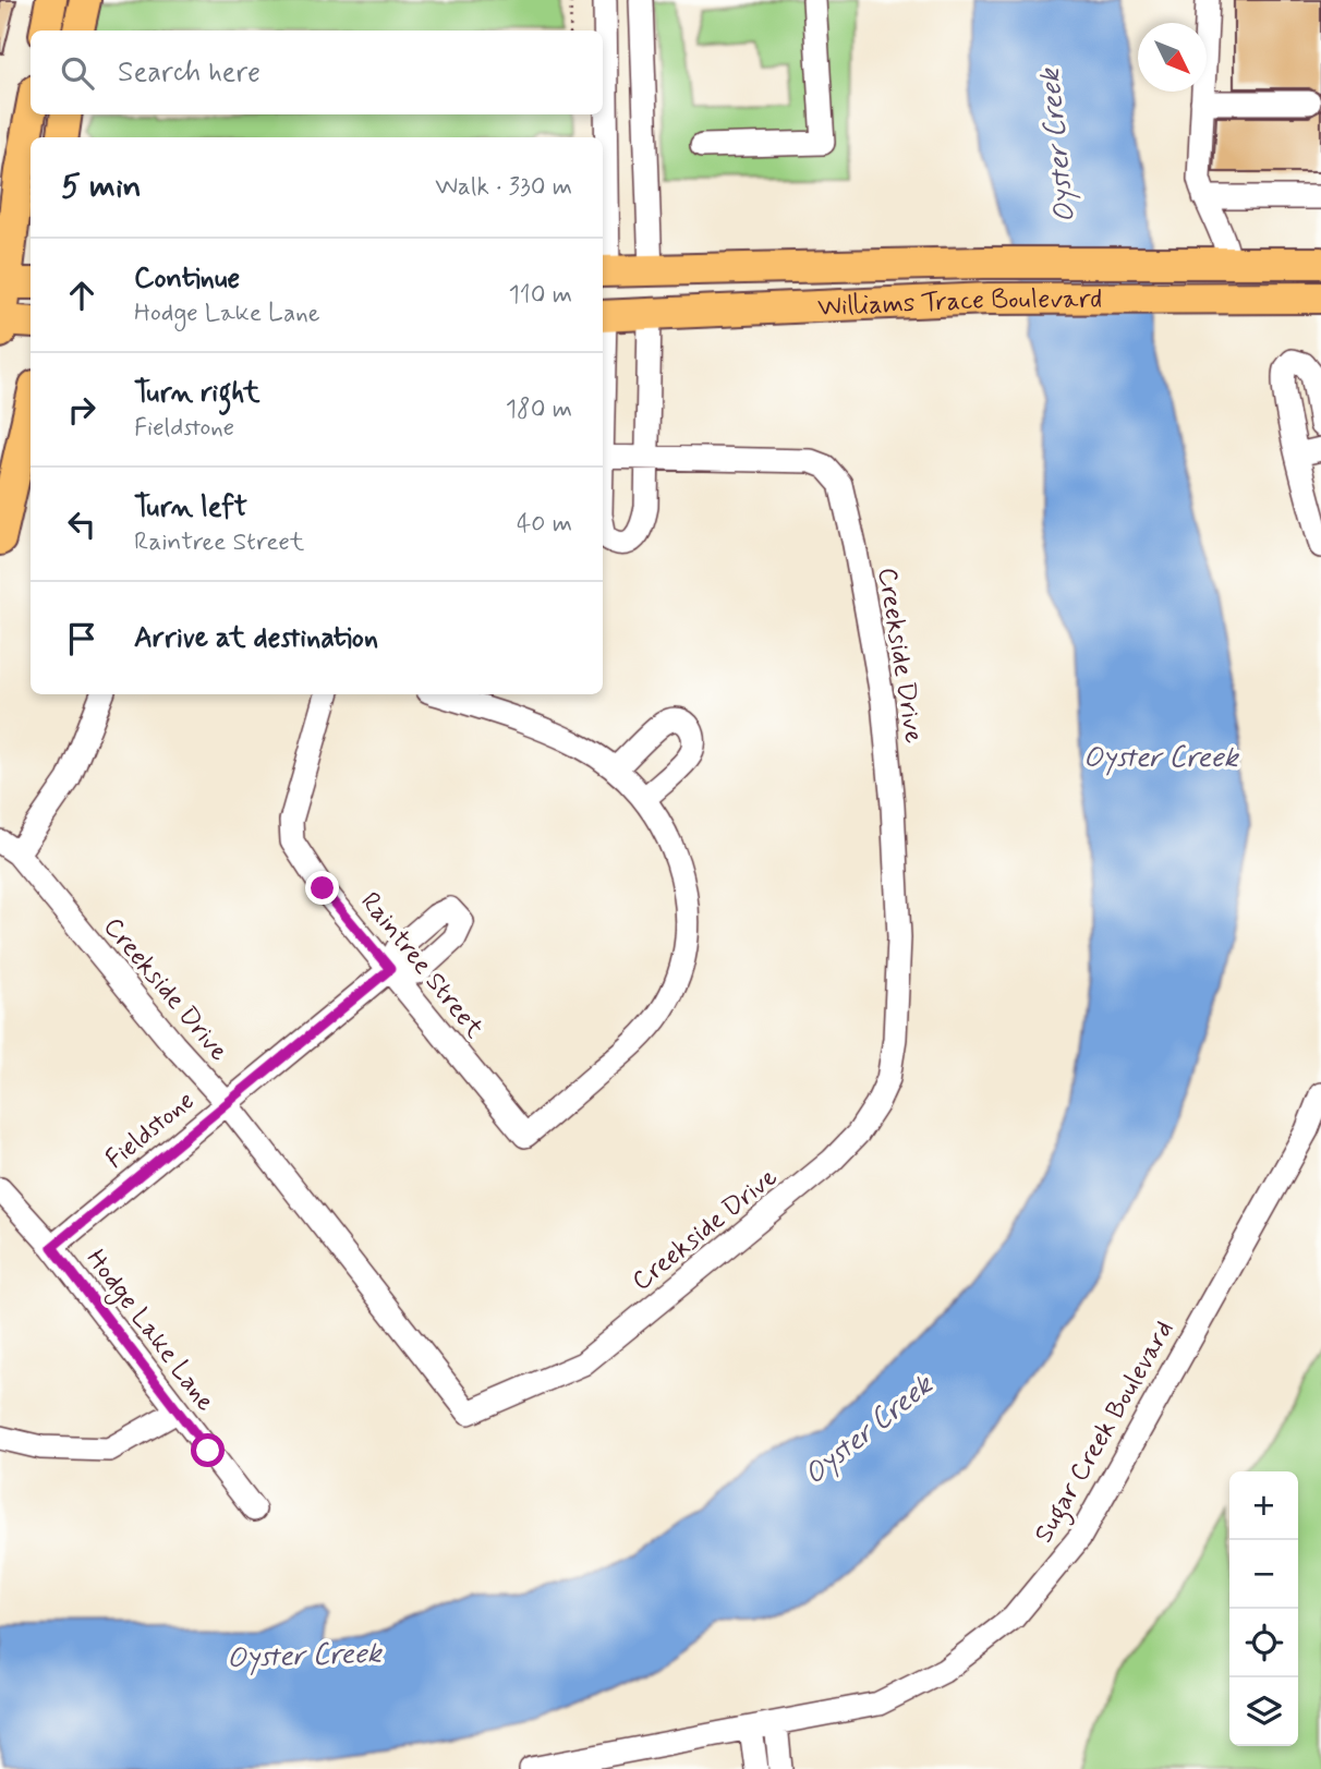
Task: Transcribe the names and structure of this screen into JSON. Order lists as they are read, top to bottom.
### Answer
{
  "streets": {
    "main road": ["Williams Trace Boulevard"],
    "street": [
      "Creekside Drive",
      "Raintree Street",
      "Fieldstone",
      "Hodge Lake Lane",
      "Sugar Creek Boulevard"
    ]
  },
  "crossings": [
    ["Creekside Drive", "Fieldstone"],
    ["Raintree Street", "Fieldstone"],
    ["Fieldstone", "Hodge Lake Lane"]
  ],
  "water": ["Oyster Creek"],
  "north": "bottom right",
  "page": {
    "search": "Search here",
    "heading": ["5 min", "Walk · 330 m"],
    "list": [
      ["Continue", "Hodge Lake Lane", "110 m"],
      ["Turn right", "Fieldstone", "180 m"],
      ["Turn left", "Raintree Street", "40 m"],
      "Arrive at destination"
    ],
    "map_buttons": ["+", "−"]
  }
}
